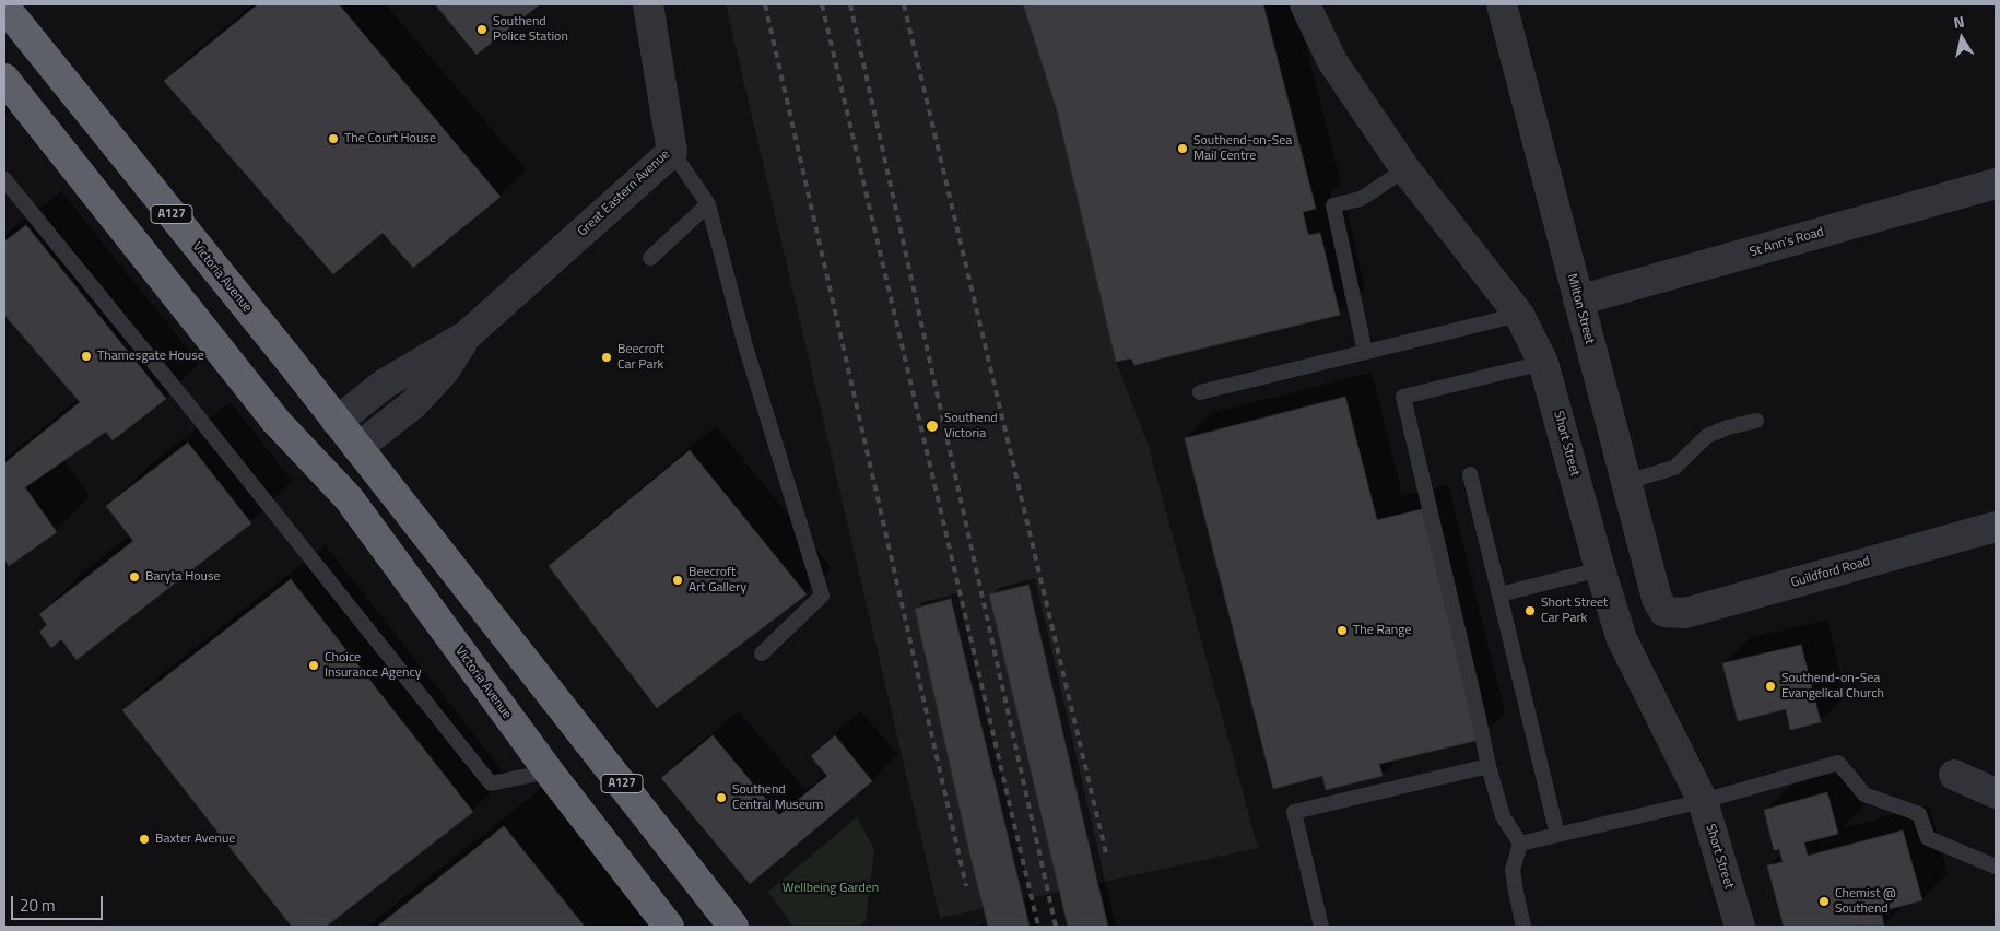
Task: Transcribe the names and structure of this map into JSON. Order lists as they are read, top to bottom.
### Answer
{
  "streets": {
    "highway": ["A127", "Victoria Avenue"],
    "street": [
      "Great Eastern Avenue",
      "St Ann's Road",
      "Milton Street",
      "Short Street",
      "Guildford Road"
    ]
  },
  "crossings": [
    ["Great Eastern Avenue", "Victoria Avenue"],
    ["St Ann's Road", "Milton Street"],
    ["Milton Street", "Guildford Road"]
  ],
  "parks": ["Wellbeing Garden"],
  "places": [
    "Southend Police Station",
    "The Court House",
    "Southend-on-Sea Mail Centre",
    "Thamesgate House",
    "Beecroft Car Park",
    "Southend Victoria",
    "Baryta House",
    "Beecroft Art Gallery",
    "Short Street Car Park",
    "The Range",
    "Choice Insurance Agency",
    "Southend-on-Sea Evangelical Church",
    "Southend Central Museum",
    "Baxter Avenue",
    "Chemist @ Southend"
  ],
  "scale_bar": "20 m",
  "north": "top"
}
